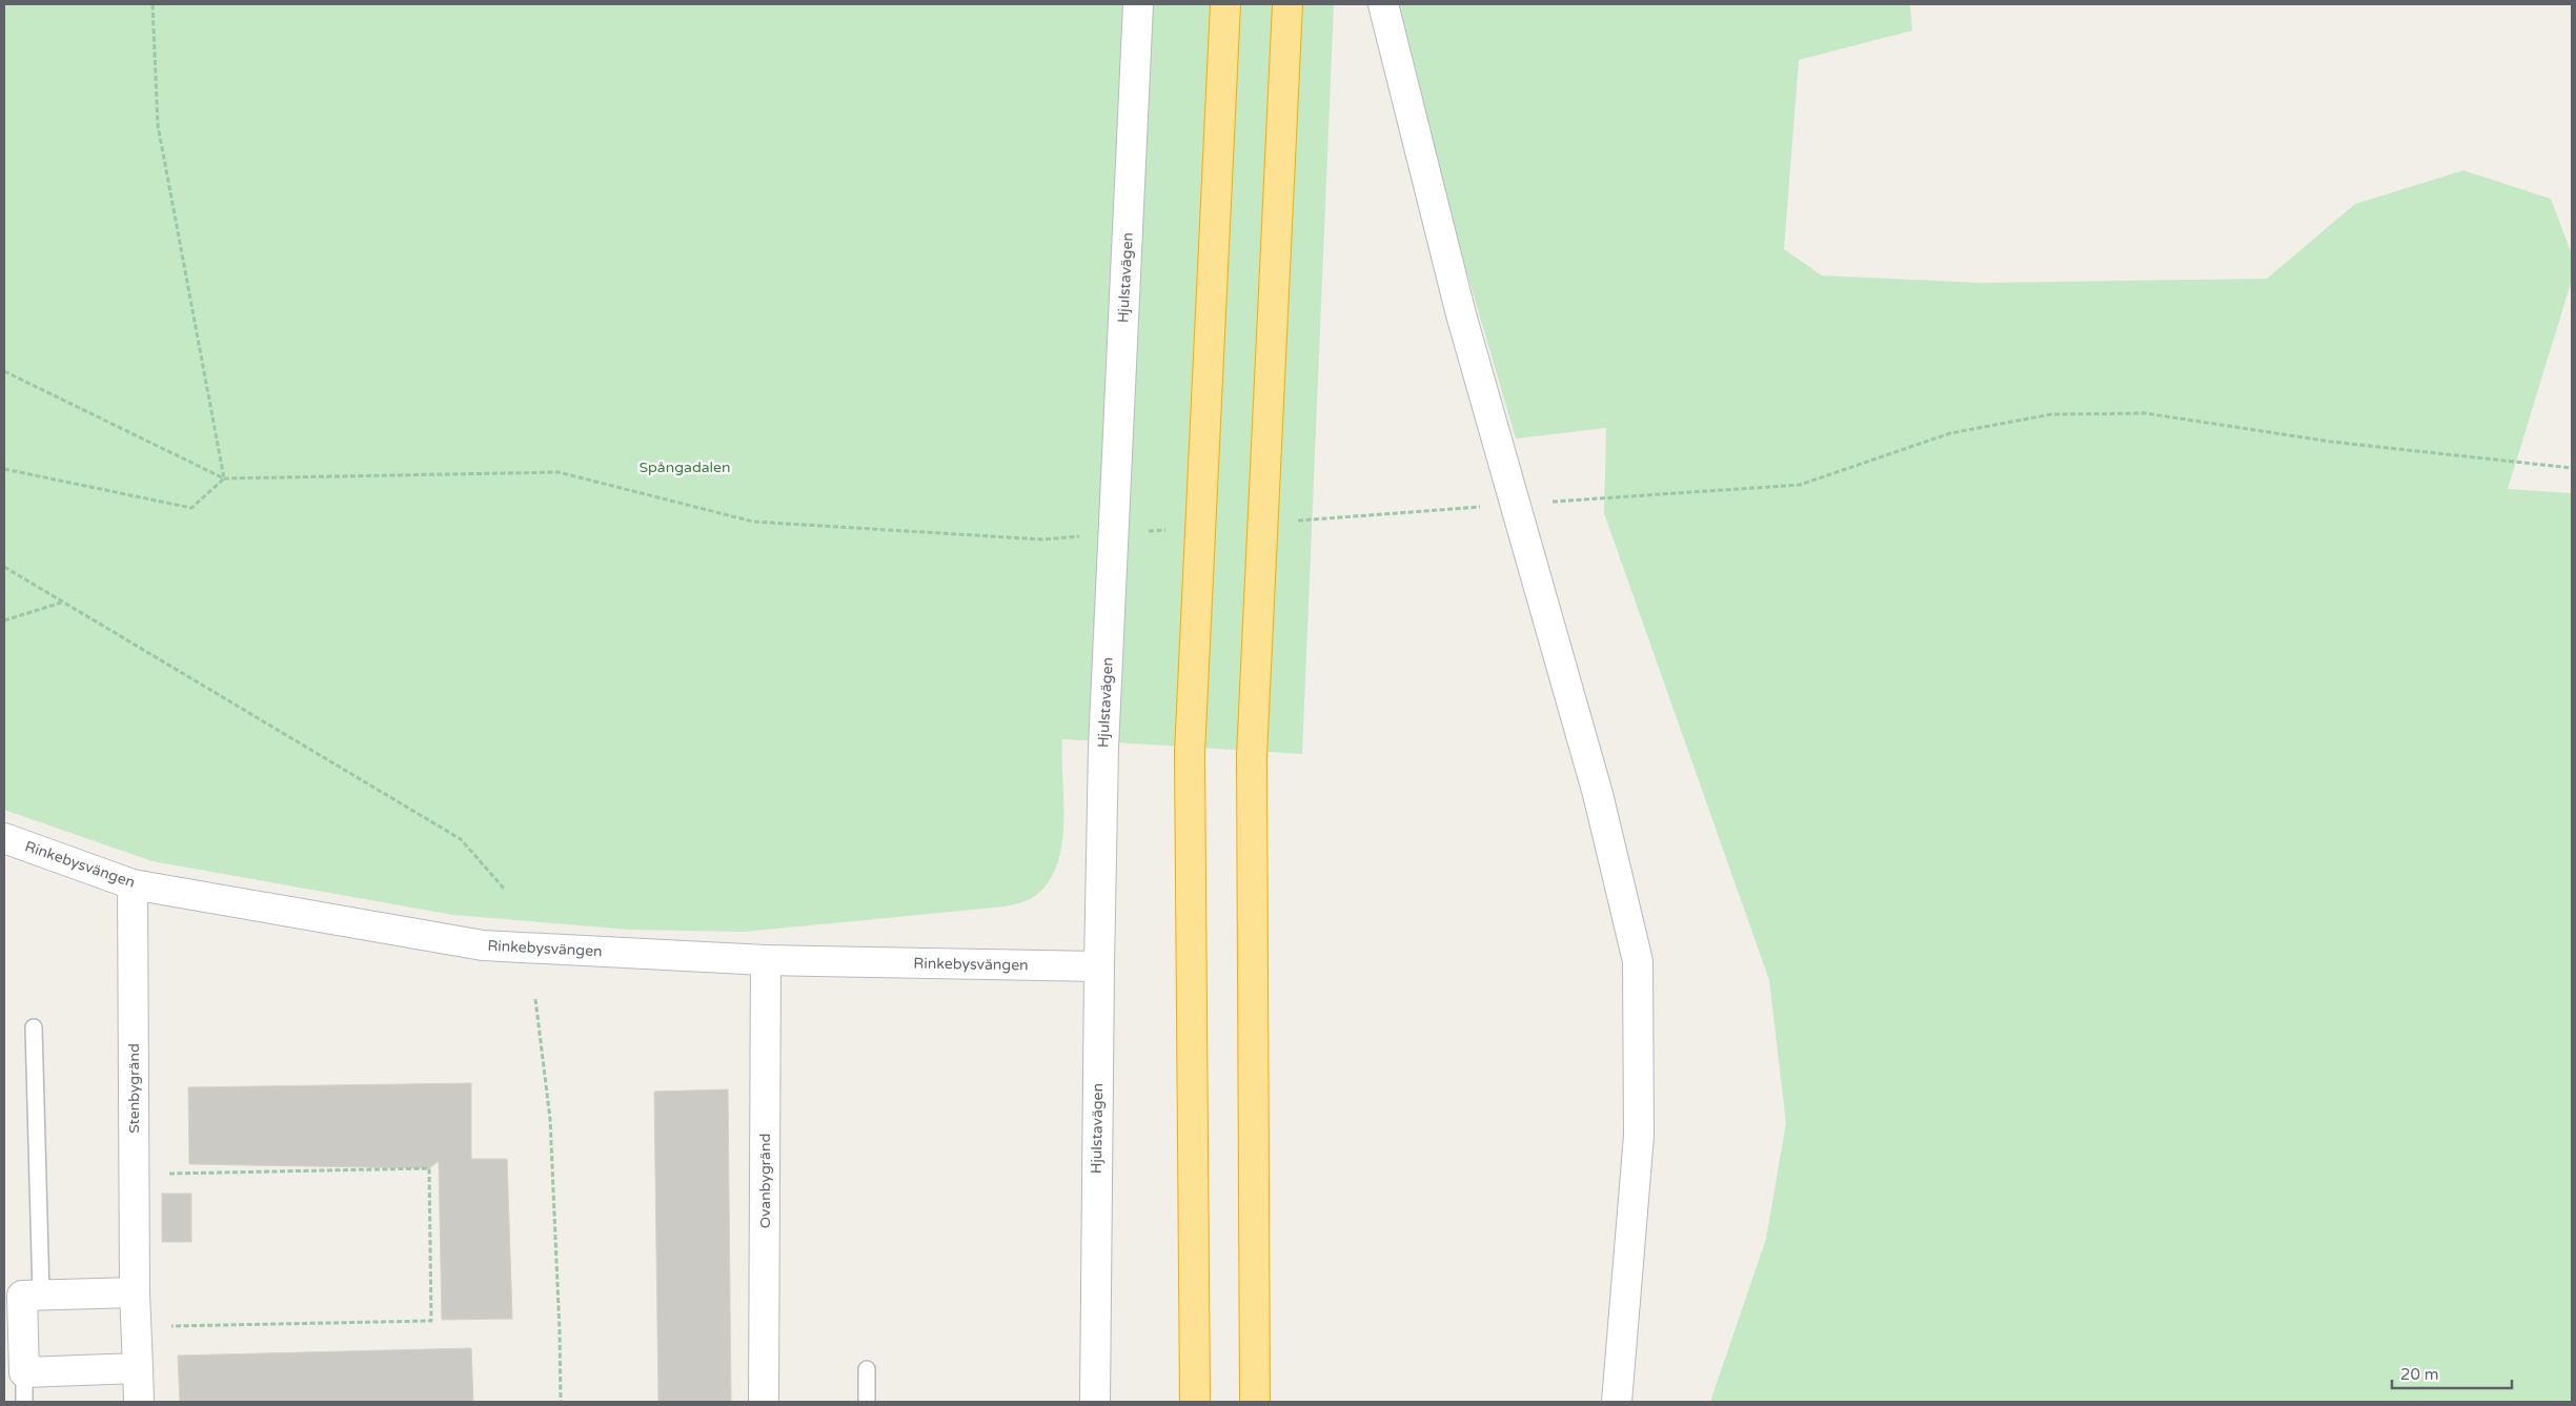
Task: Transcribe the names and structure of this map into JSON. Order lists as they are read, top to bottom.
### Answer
{
  "streets": {
    "street": [
      "Hjulstavägen",
      "Rinkebysvängen",
      "Stenbygränd",
      "Ovanbygränd"
    ]
  },
  "crossings": [
    ["Hjulstavägen", "Rinkebysvängen"],
    ["Rinkebysvängen", "Stenbygränd"],
    ["Rinkebysvängen", "Ovanbygränd"]
  ],
  "parks": ["Spångadalen"],
  "scale_bar": "20 m"
}
